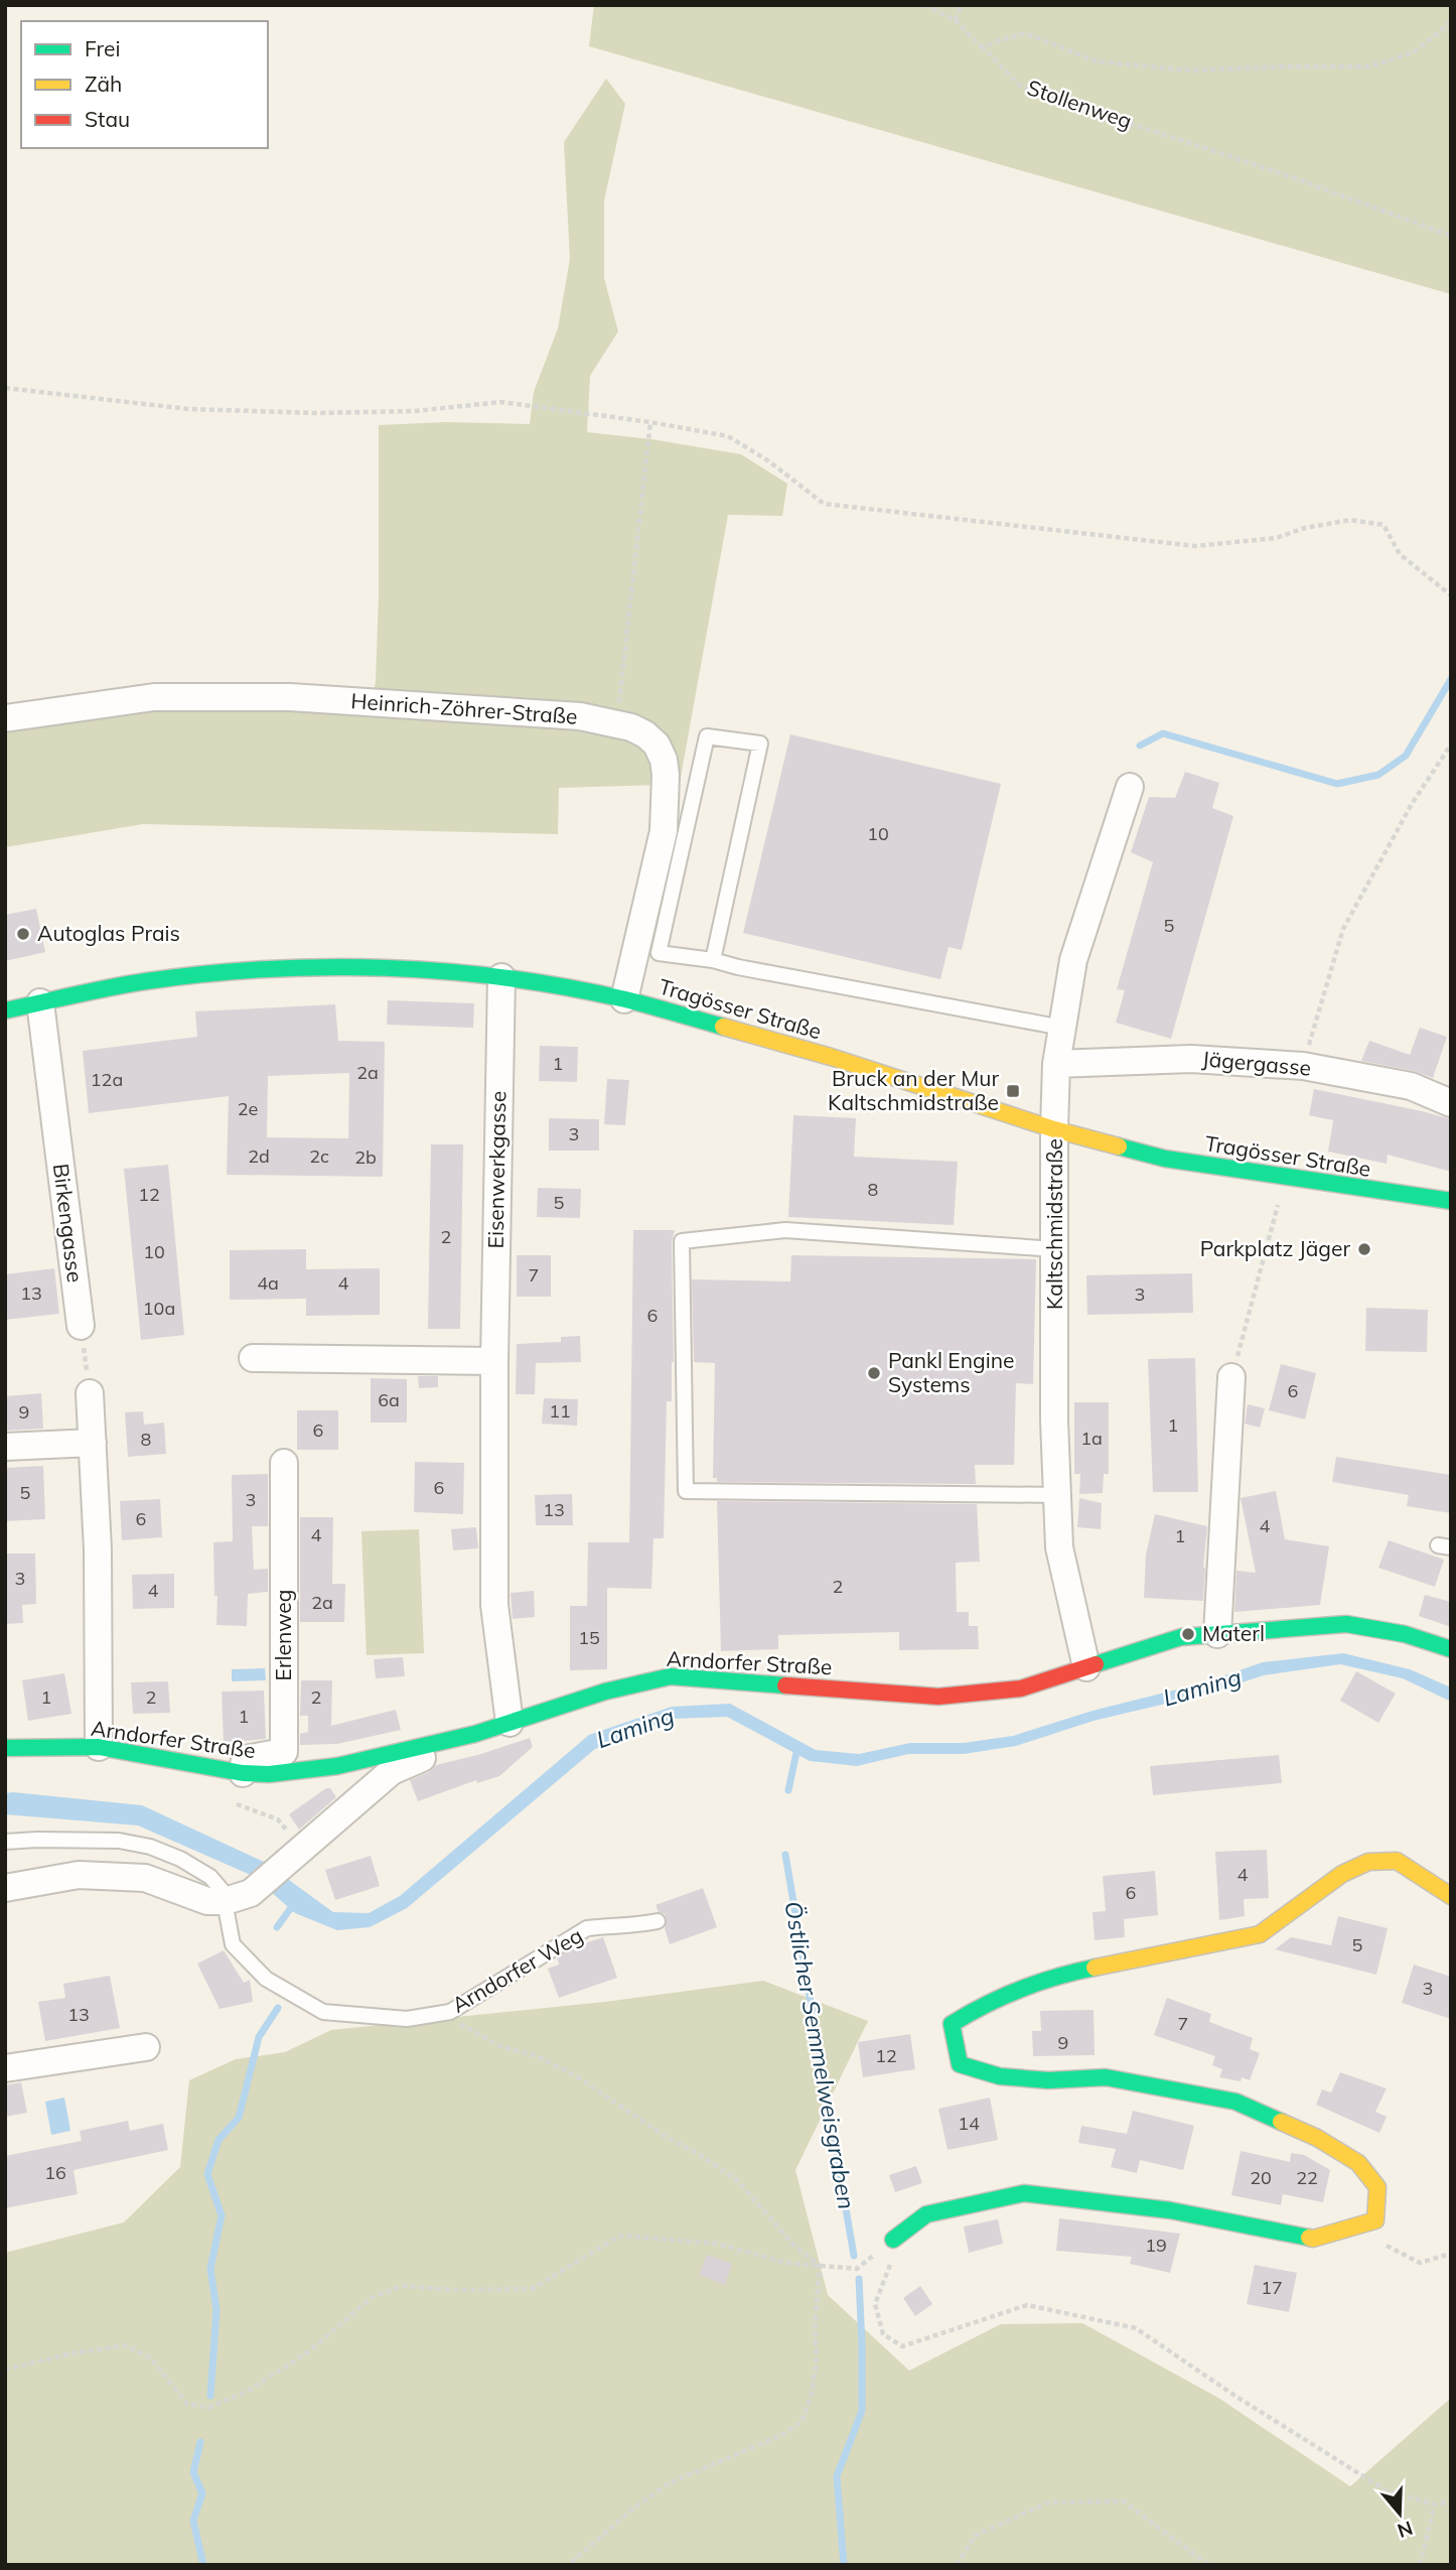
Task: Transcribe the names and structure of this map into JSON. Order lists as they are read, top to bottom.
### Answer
{
  "streets": {
    "street": [
      "Heinrich-Zöhrer-Straße",
      "Tragösser Straße",
      "Jägergasse",
      "Eisenwerkgasse",
      "Birkengasse",
      "Kaltschmidstraße",
      "Erlenweg",
      "Arndorfer Straße"
    ],
    "lane": ["Arndorfer Weg"],
    "path": ["Stollenweg"]
  },
  "crossings": [
    ["Heinrich-Zöhrer-Straße", "Tragösser Straße"],
    ["Tragösser Straße", "Eisenwerkgasse"],
    ["Tragösser Straße", "Birkengasse"],
    ["Tragösser Straße", "Kaltschmidstraße"],
    ["Jägergasse", "Kaltschmidstraße"],
    ["Eisenwerkgasse", "Arndorfer Straße"],
    ["Kaltschmidstraße", "Arndorfer Straße"],
    ["Erlenweg", "Arndorfer Straße"]
  ],
  "water": ["Laming", "Östlicher Semmelweisgraben"],
  "places": {
    "other": [
      "Autoglas Prais",
      "Parkplatz Jäger",
      "Pankl Engine Systems",
      "Materl"
    ],
    "transit": ["Bruck an der Mur Kaltschmidstraße"]
  },
  "house_numbers": [
    "10",
    "5",
    "1",
    "2a",
    "12a",
    "2e",
    "3",
    "2d",
    "2c",
    "2b",
    "8",
    "12",
    "5",
    "2",
    "10",
    "7",
    "4a",
    "4",
    "13",
    "3",
    "10a",
    "6",
    "6",
    "6a",
    "11",
    "9",
    "1",
    "6",
    "1a",
    "8",
    "6",
    "5",
    "3",
    "13",
    "6",
    "4",
    "4",
    "1",
    "3",
    "2",
    "4",
    "2a",
    "15",
    "1",
    "2",
    "2",
    "1",
    "4",
    "6",
    "5",
    "3",
    "13",
    "7",
    "9",
    "12",
    "14",
    "16",
    "20",
    "22",
    "19",
    "17"
  ],
  "legend": ["Frei", "Zäh", "Stau"],
  "north": "bottom"
}
